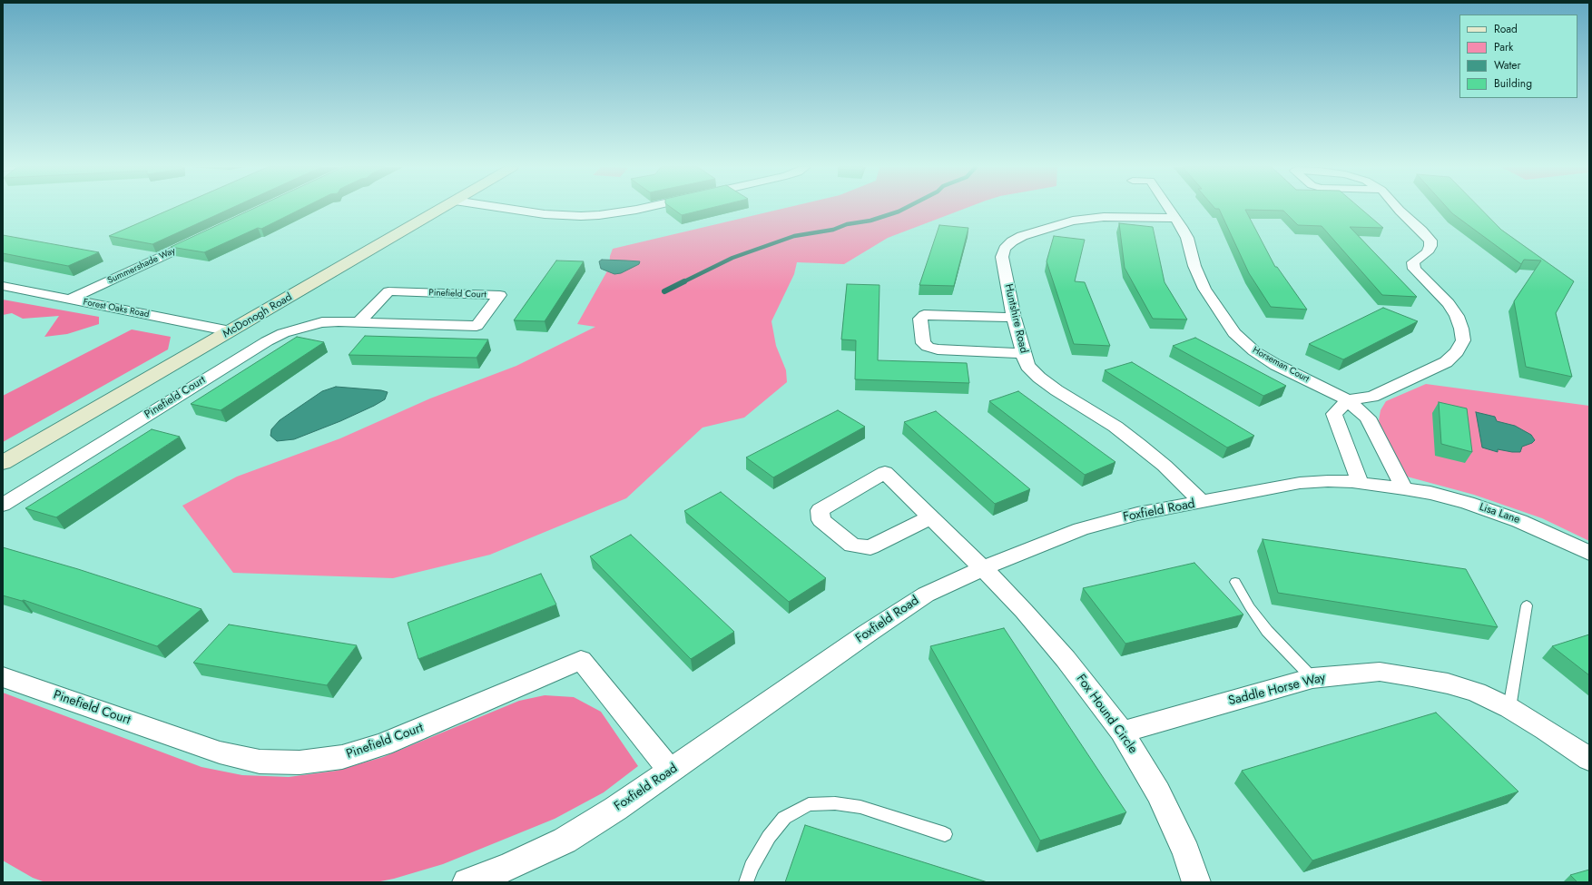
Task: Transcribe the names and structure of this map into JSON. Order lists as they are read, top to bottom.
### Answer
{
  "streets": {
    "main road": ["McDonogh Road"],
    "street": [
      "Summershade Way",
      "Pinefield Court",
      "Forest Oaks Road",
      "Huntshire Road",
      "Horseman Court",
      "Foxfield Road",
      "Lisa Lane",
      "Saddle Horse Way",
      "Fox Hound Circle"
    ]
  },
  "crossings": [
    ["Summershade Way", "Forest Oaks Road"],
    ["Pinefield Court", "Foxfield Road"],
    ["Forest Oaks Road", "McDonogh Road"],
    ["Huntshire Road", "Horseman Court"],
    ["Huntshire Road", "Foxfield Road"],
    ["Foxfield Road", "Lisa Lane"],
    ["Foxfield Road", "Fox Hound Circle"],
    ["Saddle Horse Way", "Fox Hound Circle"]
  ],
  "legend": [
    "Road",
    "Park",
    "Water",
    "Building"
  ]
}
